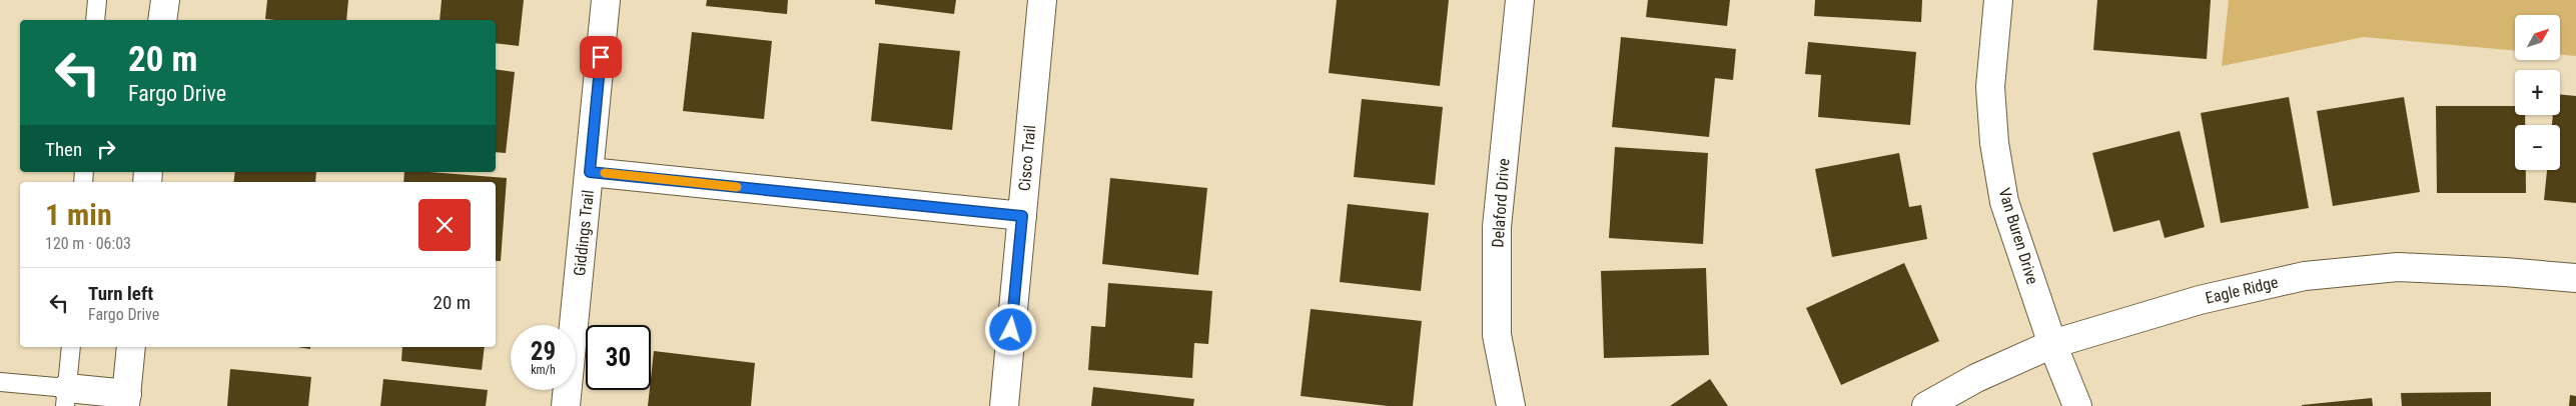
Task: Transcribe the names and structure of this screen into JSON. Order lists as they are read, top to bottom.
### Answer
{
  "streets": {
    "street": [
      "Cisco Trail",
      "Delaford Drive",
      "Giddings Trail",
      "Van Buren Drive",
      "Eagle Ridge"
    ]
  },
  "crossings": [
    ["Van Buren Drive", "Eagle Ridge"]
  ],
  "north": "top right",
  "page": {
    "map_buttons": ["+", "−"],
    "turn": ["20 m", "Fargo Drive"],
    "then": "Then",
    "heading": ["1 min", "120 m · 06:03"],
    "list": [
      {
        "name": "Turn left",
        "note": "Fargo Drive",
        "value": "20 m"
      }
    ],
    "speed": "29 km/h",
    "limit": "30"
  }
}
